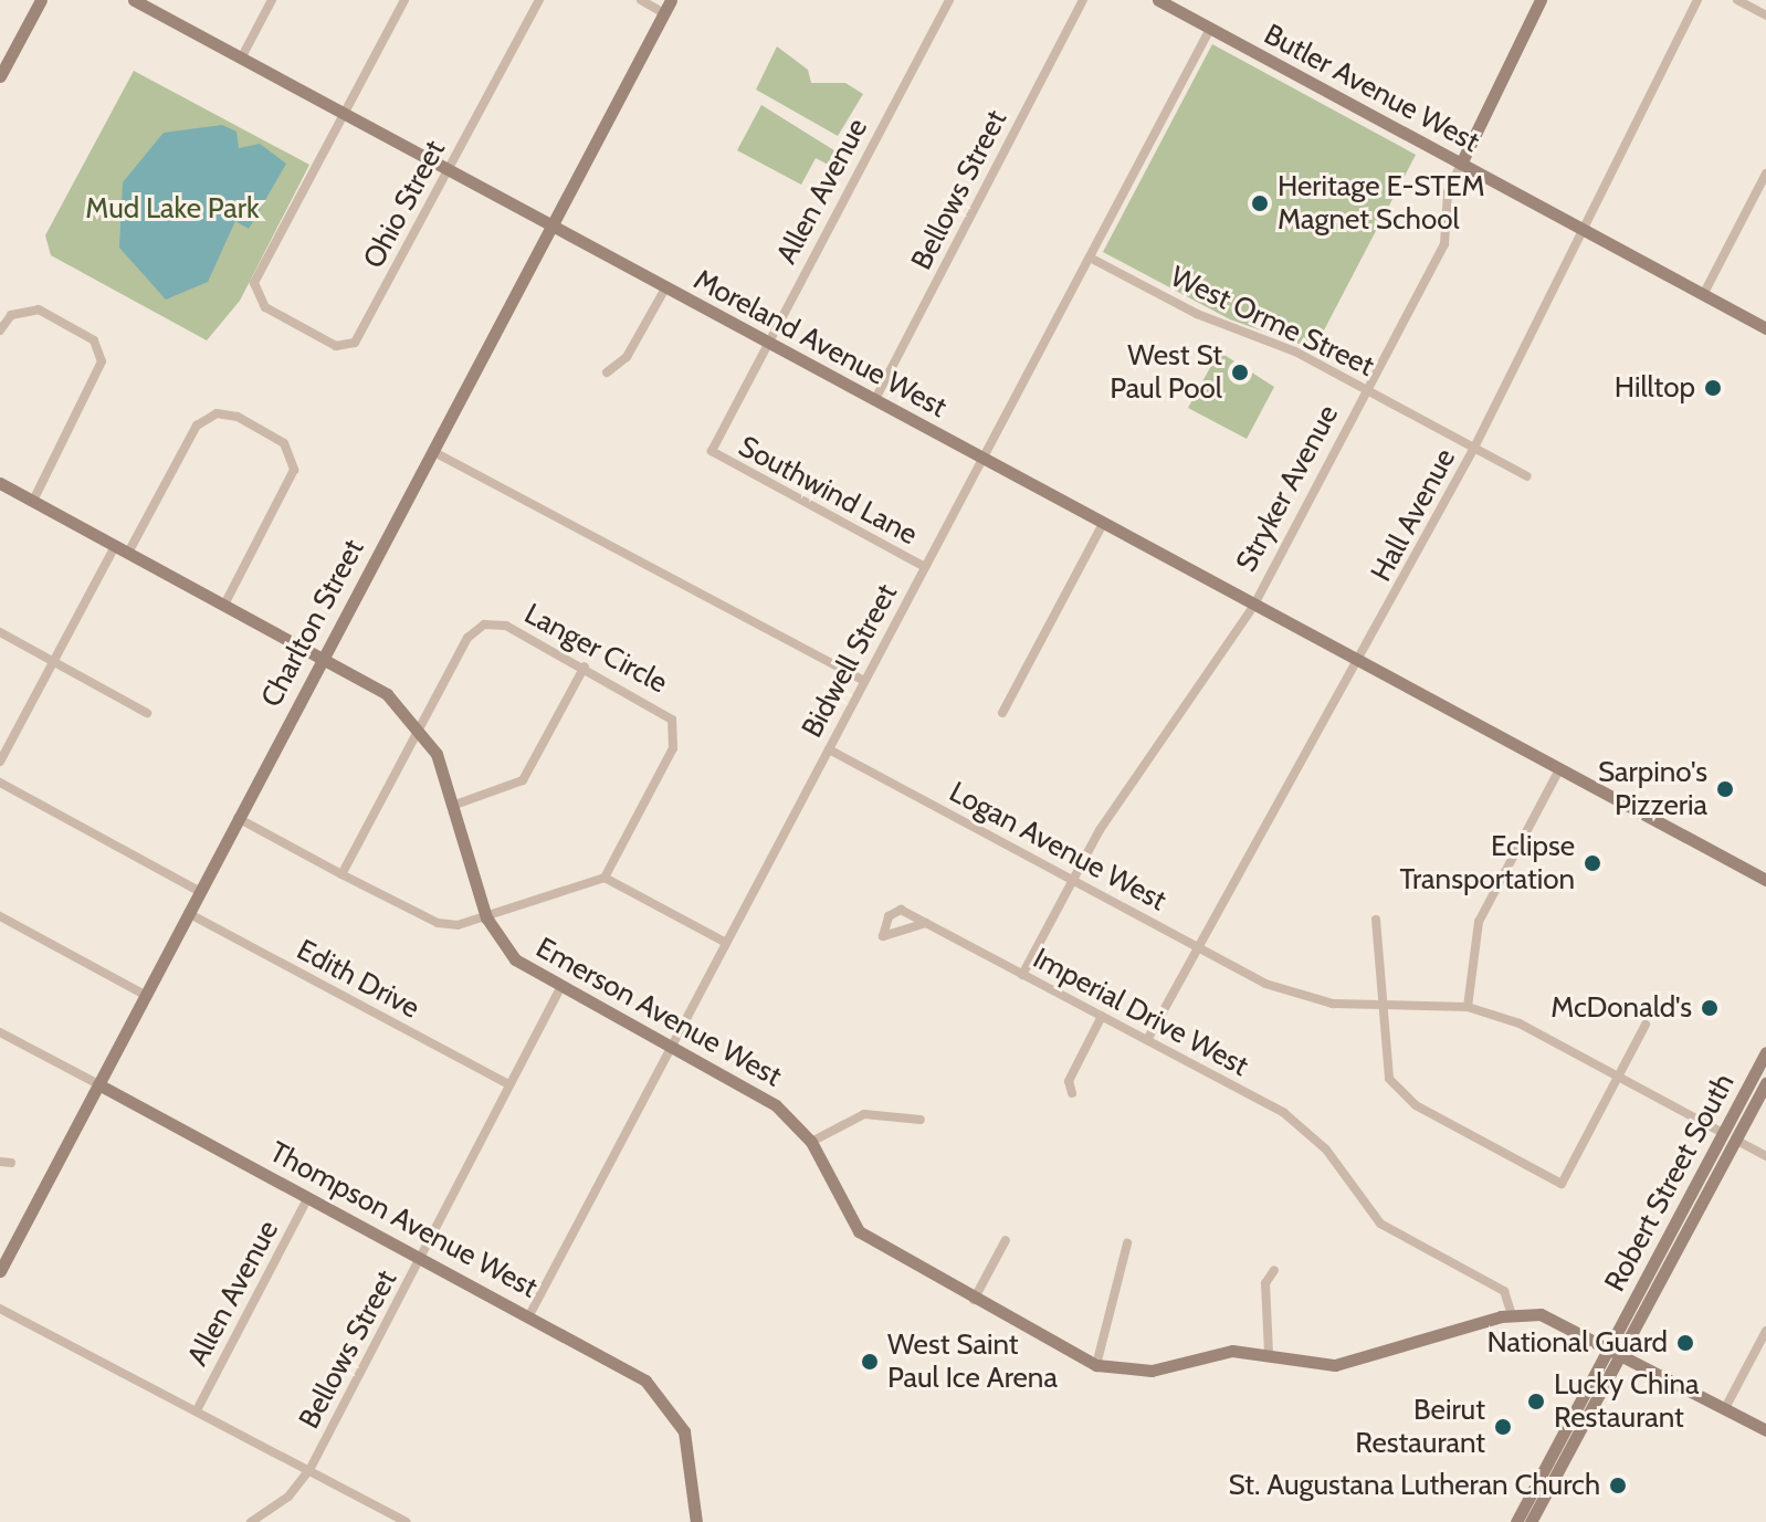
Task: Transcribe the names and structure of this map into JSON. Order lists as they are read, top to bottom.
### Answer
{
  "streets": {
    "street": [
      "Butler Avenue West",
      "Bellows Street",
      "Allen Avenue",
      "Ohio Street",
      "West Orme Street",
      "Moreland Avenue West",
      "Stryker Avenue",
      "Southwind Lane",
      "Hall Avenue",
      "Charlton Street",
      "Langer Circle",
      "Bidwell Street",
      "Logan Avenue West",
      "Edith Drive",
      "Emerson Avenue West",
      "Imperial Drive West",
      "Robert Street South",
      "Thompson Avenue West"
    ]
  },
  "crossings": [
    ["Butler Avenue West", "Stryker Avenue"],
    ["Butler Avenue West", "Hall Avenue"],
    ["Butler Avenue West", "Bidwell Street"],
    ["Bellows Street", "Moreland Avenue West"],
    ["Bellows Street", "Edith Drive"],
    ["Bellows Street", "Emerson Avenue West"],
    ["Bellows Street", "Thompson Avenue West"],
    ["Allen Avenue", "Moreland Avenue West"],
    ["Allen Avenue", "Southwind Lane"],
    ["Allen Avenue", "Thompson Avenue West"],
    ["Ohio Street", "Moreland Avenue West"],
    ["West Orme Street", "Stryker Avenue"],
    ["West Orme Street", "Hall Avenue"],
    ["West Orme Street", "Bidwell Street"],
    ["Moreland Avenue West", "Stryker Avenue"],
    ["Moreland Avenue West", "Hall Avenue"],
    ["Moreland Avenue West", "Charlton Street"],
    ["Moreland Avenue West", "Bidwell Street"],
    ["Stryker Avenue", "Logan Avenue West"],
    ["Stryker Avenue", "Imperial Drive West"],
    ["Southwind Lane", "Bidwell Street"],
    ["Hall Avenue", "Logan Avenue West"],
    ["Hall Avenue", "Imperial Drive West"],
    ["Charlton Street", "Edith Drive"],
    ["Charlton Street", "Emerson Avenue West"],
    ["Charlton Street", "Thompson Avenue West"],
    ["Langer Circle", "Emerson Avenue West"],
    ["Bidwell Street", "Logan Avenue West"],
    ["Bidwell Street", "Emerson Avenue West"],
    ["Bidwell Street", "Thompson Avenue West"],
    ["Logan Avenue West", "Robert Street South"]
  ],
  "parks": ["Mud Lake Park"],
  "places": [
    "Heritage E-STEM Magnet School",
    "West St Paul Pool",
    "Hilltop",
    "Sarpino's Pizzeria",
    "Eclipse Transportation",
    "McDonald's",
    "National Guard",
    "West Saint Paul Ice Arena",
    "Lucky China Restaurant",
    "Beirut Restaurant",
    "St. Augustana Lutheran Church"
  ]
}
